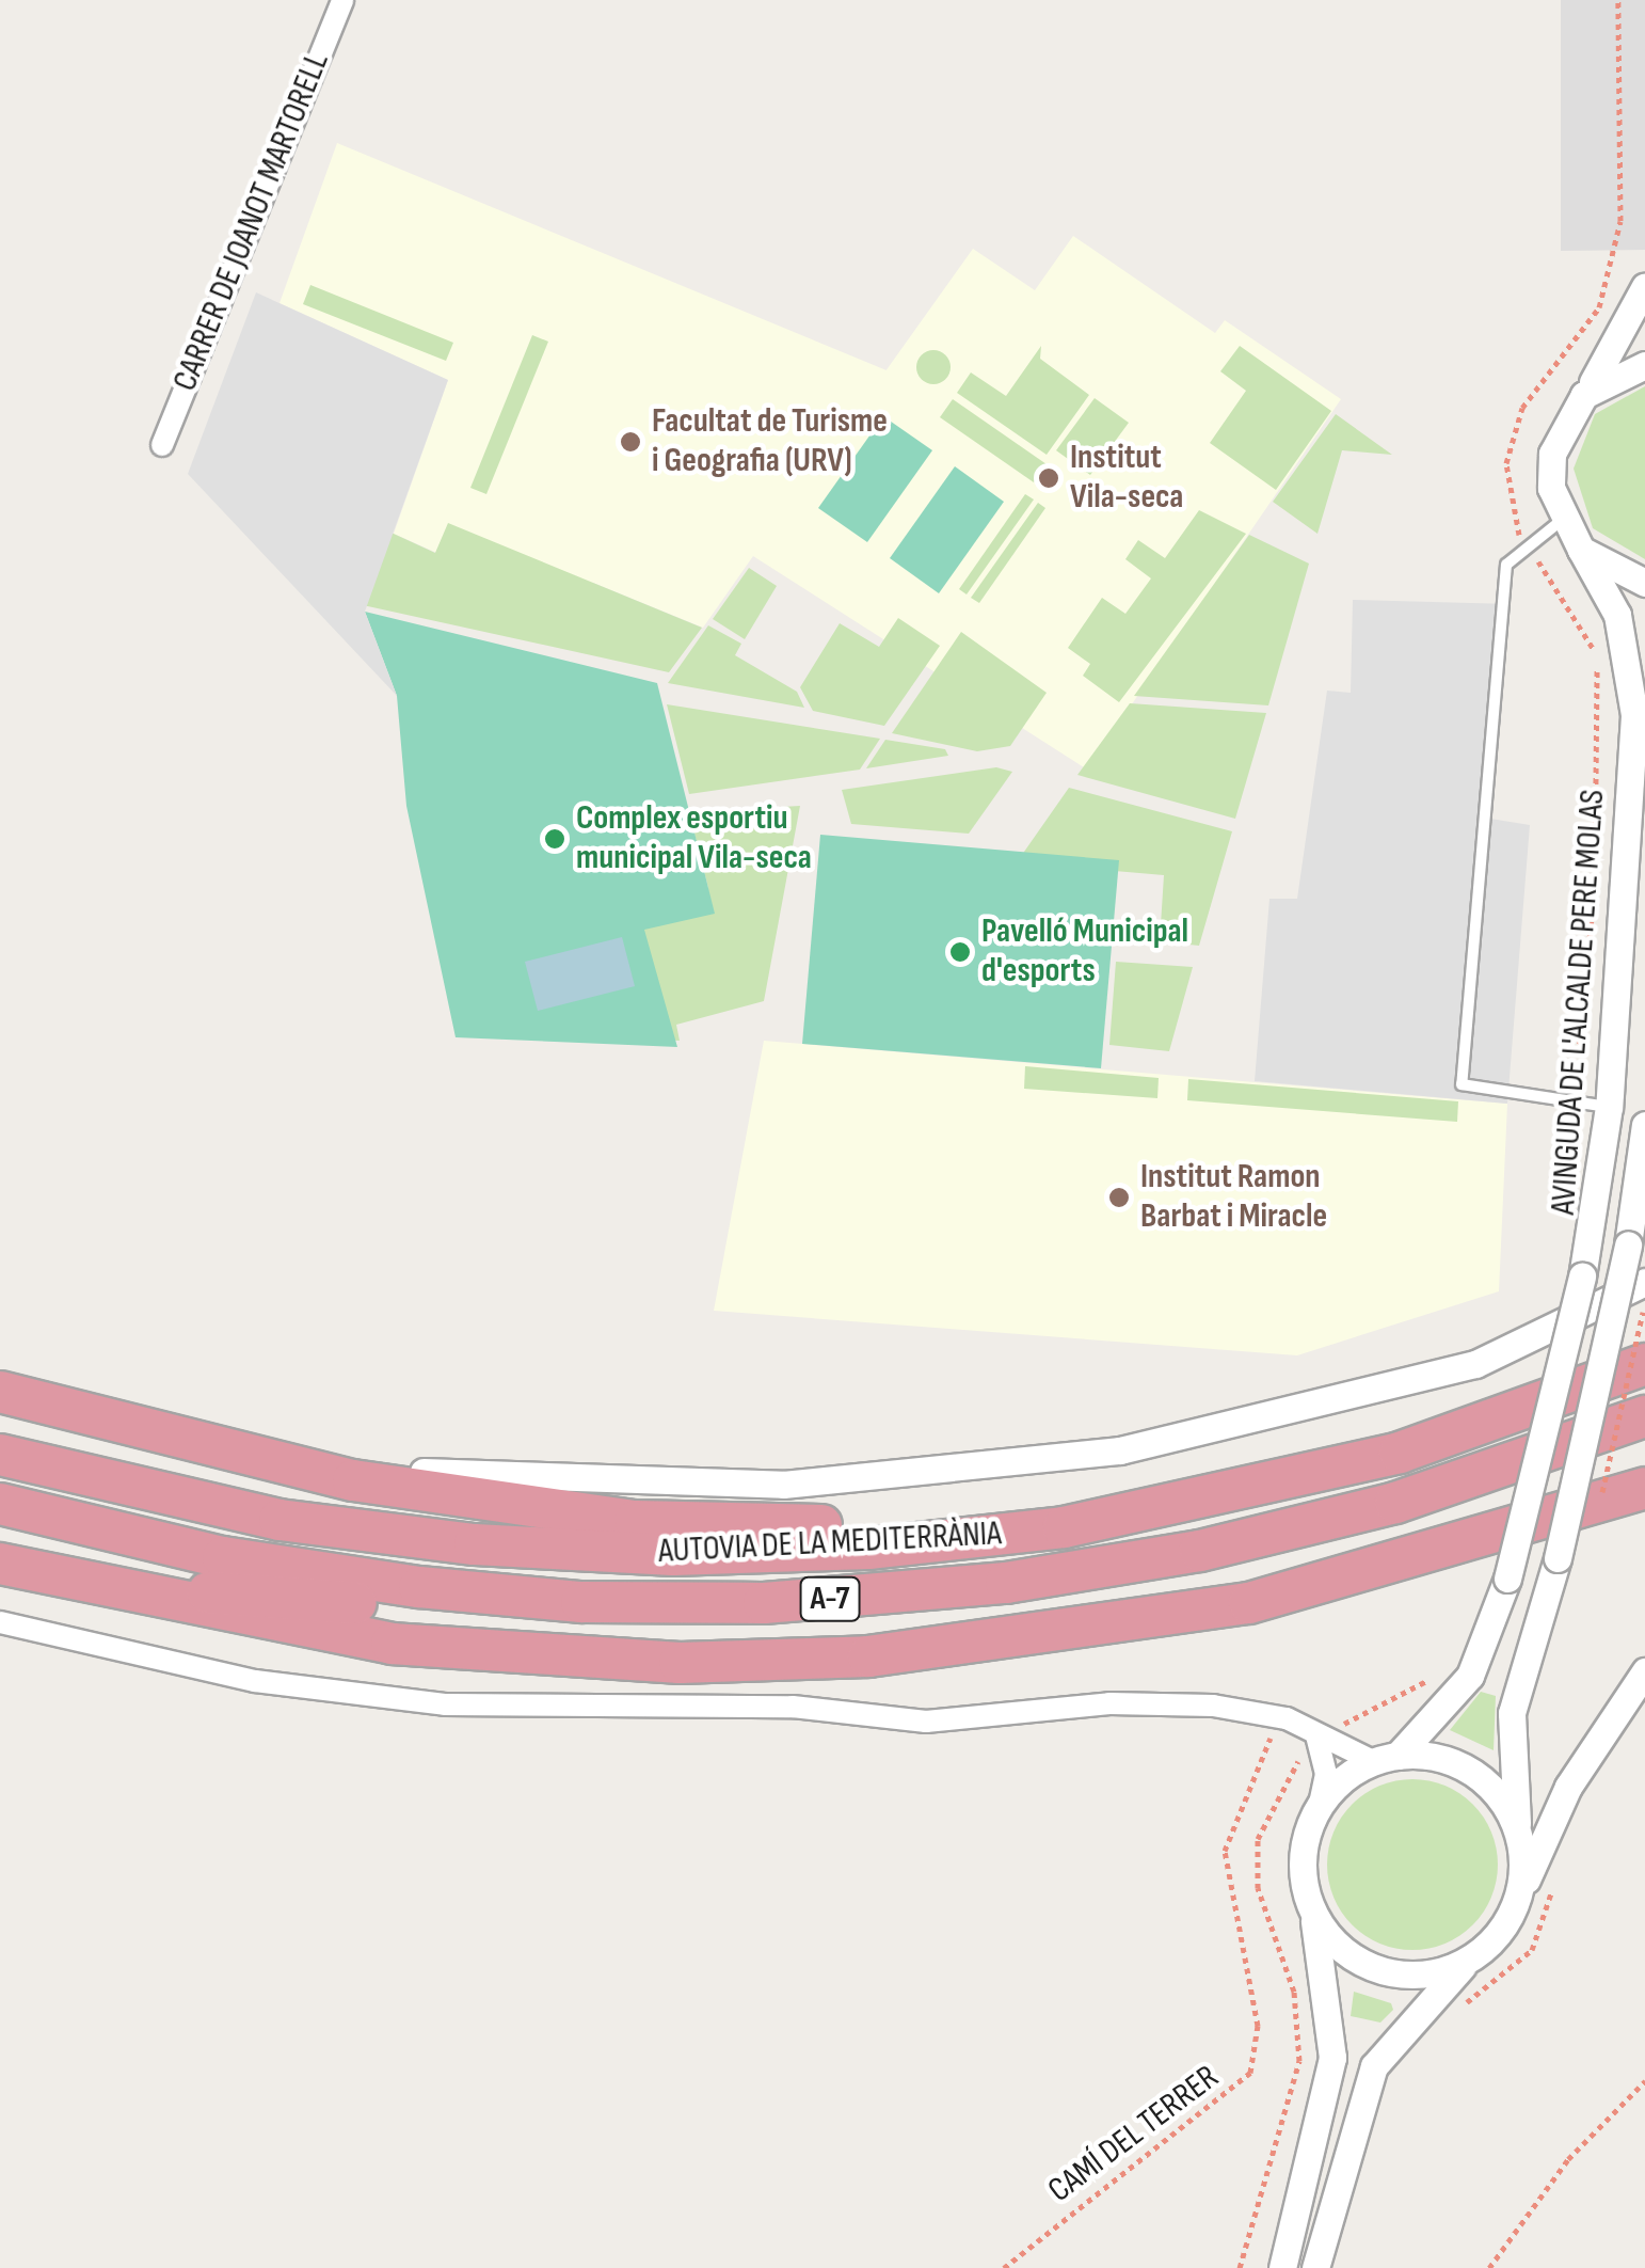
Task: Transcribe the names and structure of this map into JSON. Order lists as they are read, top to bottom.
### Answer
{
  "streets": {
    "highway": ["AUTOVIA DE LA MEDITERRÀNIA", "A-7"],
    "street": ["CARRER DE JOANOT MARTORELL", "AVINGUDA DE L'ALCALDE PERE MOLAS"],
    "path": ["CAMÍ DEL TERRER"]
  },
  "places": [
    "Facultat de Turisme i Geografia (URV)",
    "Institut Vila-seca",
    "Complex esportiu municipal Vila-seca",
    "Pavelló Municipal d'esports",
    "Institut Ramon Barbat i Miracle"
  ]
}
